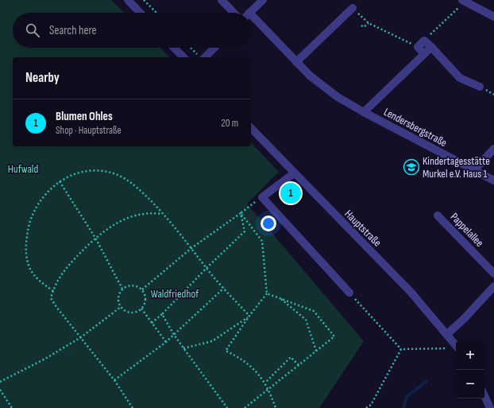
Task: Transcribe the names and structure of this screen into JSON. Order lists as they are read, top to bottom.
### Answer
{
  "streets": {
    "street": ["Lendersbergstraße", "Hauptstraße", "Pappelallee"]
  },
  "parks": ["Hufwald", "Waldfriedhof"],
  "places": {
    "school or university": ["Kindertagesstätte Murkel e.V. Haus 1"]
  },
  "page": {
    "search": "Search here",
    "heading": "Nearby",
    "list": [
      {
        "mark": "1",
        "name": "Blumen Ohles",
        "note": "Shop · Hauptstraße",
        "value": "20 m"
      }
    ],
    "pins": "1",
    "map_buttons": ["+", "−"]
  }
}
